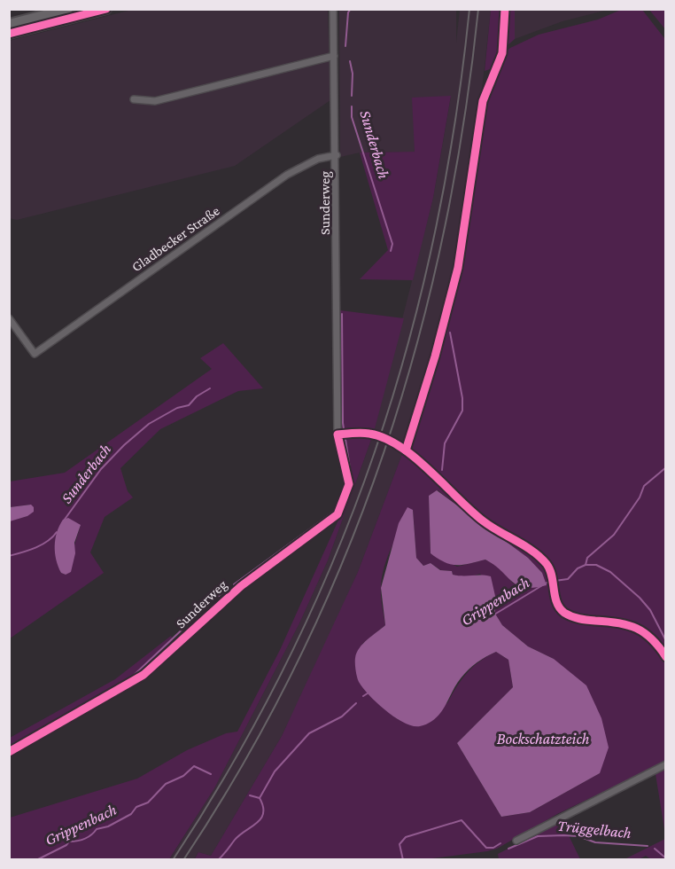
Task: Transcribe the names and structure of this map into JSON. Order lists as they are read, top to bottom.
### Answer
{
  "streets": {
    "street": ["Sunderweg", "Gladbecker Straße"]
  },
  "crossings": [
    ["Sunderweg", "Gladbecker Straße"]
  ],
  "water": [
    "Sunderbach",
    "Grippenbach",
    "Bockschatzteich",
    "Trüggelbach"
  ]
}
